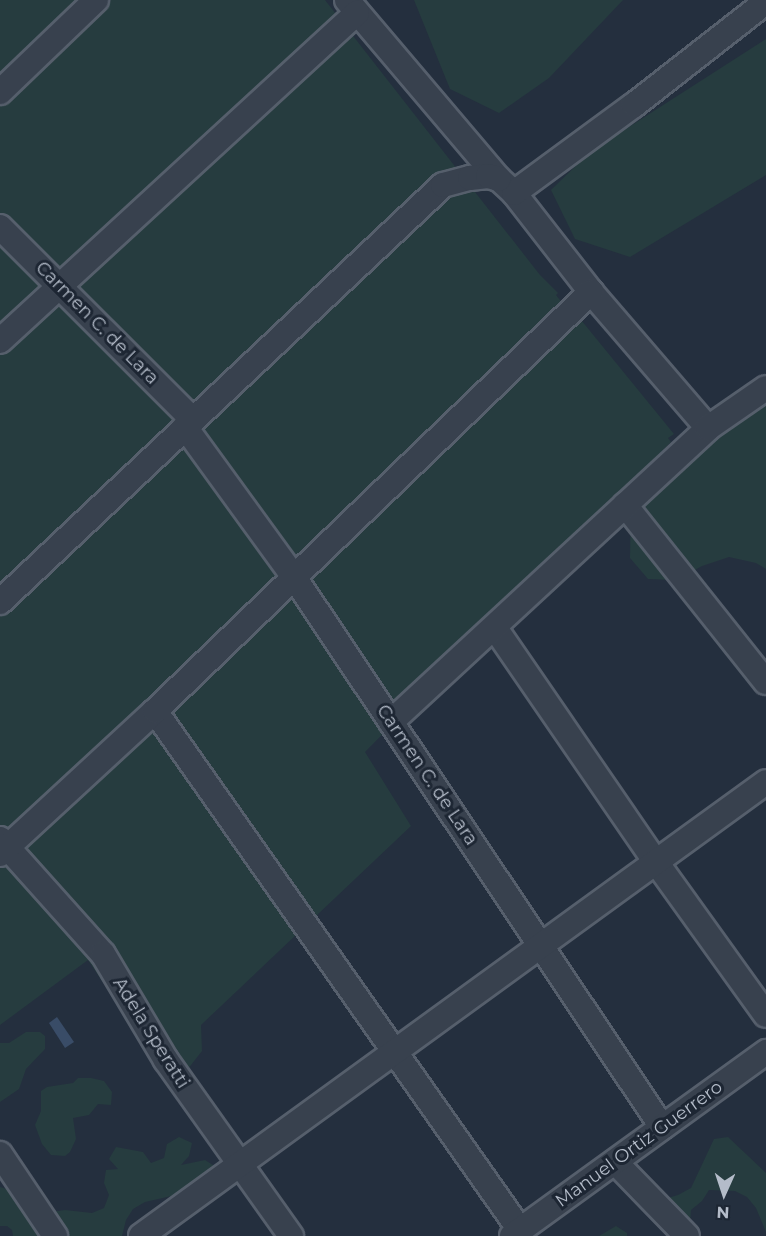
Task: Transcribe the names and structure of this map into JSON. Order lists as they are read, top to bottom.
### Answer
{
  "streets": {
    "street": ["Carmen C. de Lara", "Adela Speratti", "Manuel Ortiz Guerrero"]
  },
  "crossings": [
    ["Carmen C. de Lara", "Manuel Ortiz Guerrero"]
  ],
  "north": "bottom"
}
